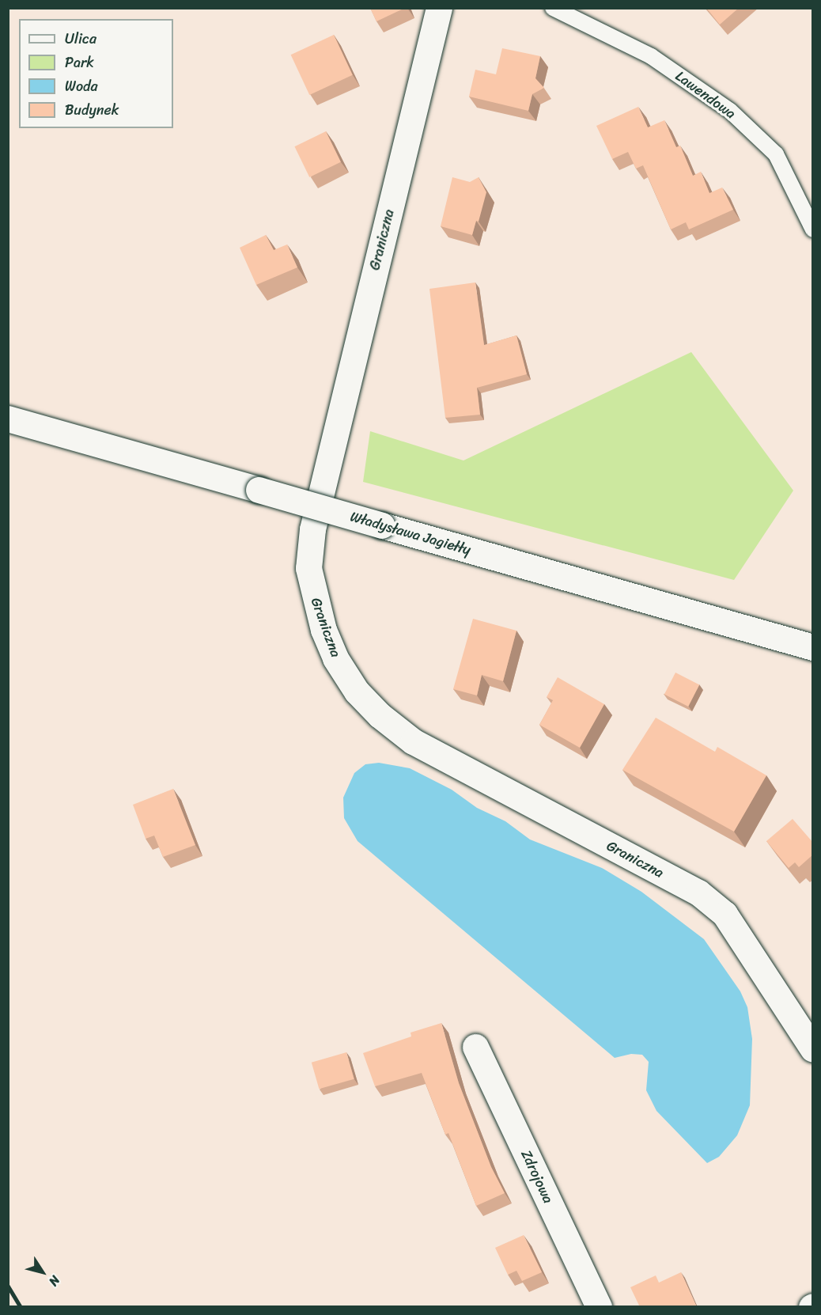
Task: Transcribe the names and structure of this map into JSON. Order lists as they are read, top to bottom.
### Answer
{
  "streets": {
    "street": ["Graniczna", "Władysława Jagiełły", "Zdrojowa"],
    "lane": ["Lawendowa"]
  },
  "legend": [
    "Ulica",
    "Park",
    "Woda",
    "Budynek"
  ],
  "north": "bottom right"
}
